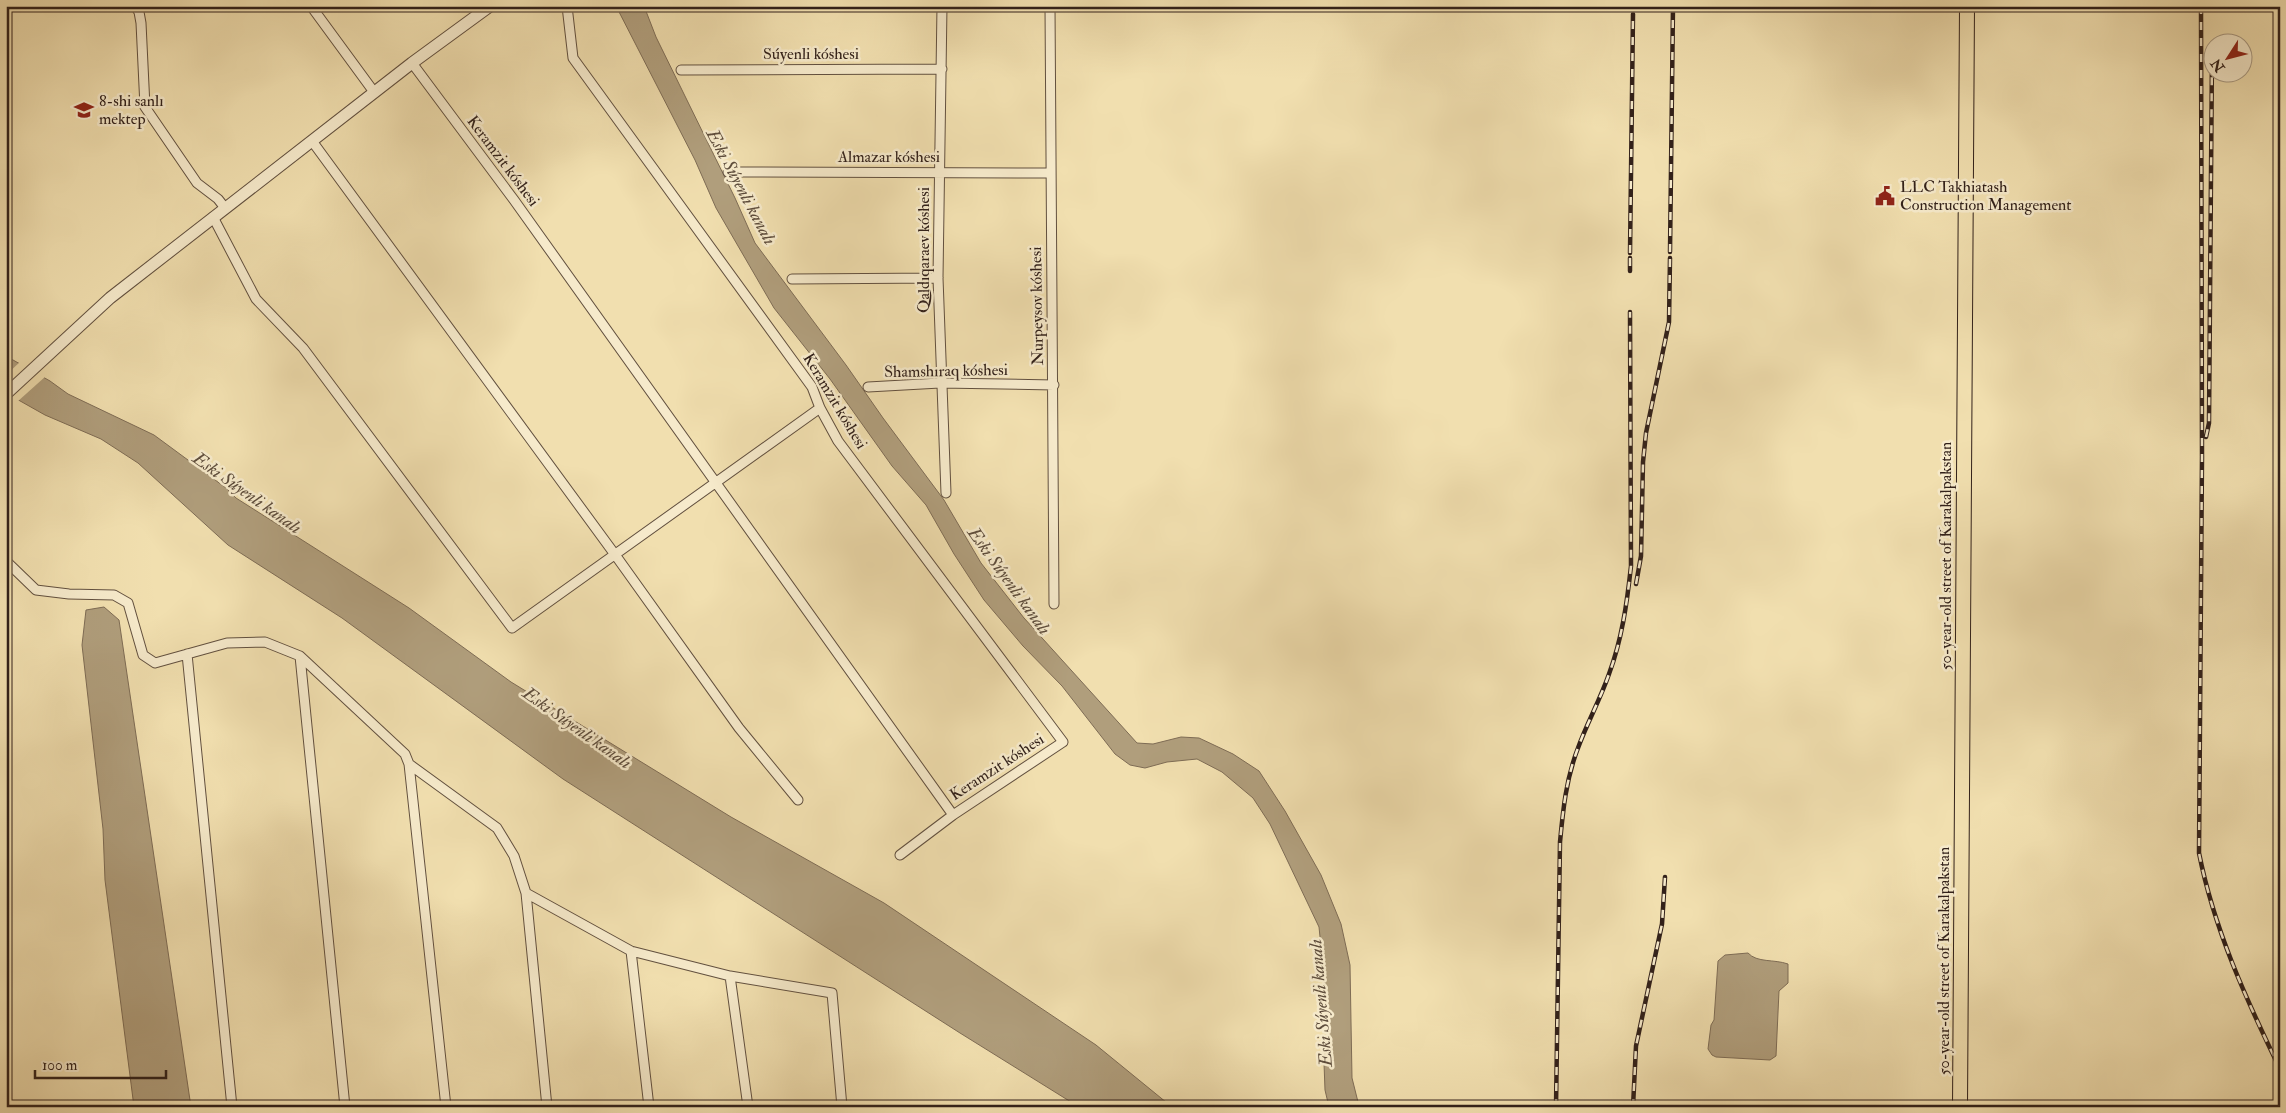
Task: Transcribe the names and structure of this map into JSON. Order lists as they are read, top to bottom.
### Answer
{
  "streets": {
    "main road": ["50-year-old street of Karakalpakstan"],
    "street": [
      "Súyenli kóshesi",
      "Almazar kóshesi",
      "Keramzit kóshesi",
      "Qaldıqaraev kóshesi",
      "Nurpeysov kóshesi",
      "Shamshıraq kóshesi"
    ]
  },
  "crossings": [
    ["Súyenli kóshesi", "Qaldıqaraev kóshesi"],
    ["Almazar kóshesi", "Qaldıqaraev kóshesi"],
    ["Almazar kóshesi", "Nurpeysov kóshesi"],
    ["Qaldıqaraev kóshesi", "Shamshıraq kóshesi"],
    ["Nurpeysov kóshesi", "Shamshıraq kóshesi"]
  ],
  "water": ["Eski Súyenli kanalı"],
  "places": {
    "school or university": ["8-shi sanlı mektep"],
    "public building": ["LLC Takhiatash Construction Management"]
  },
  "scale_bar": "100 m",
  "north": "bottom left"
}
